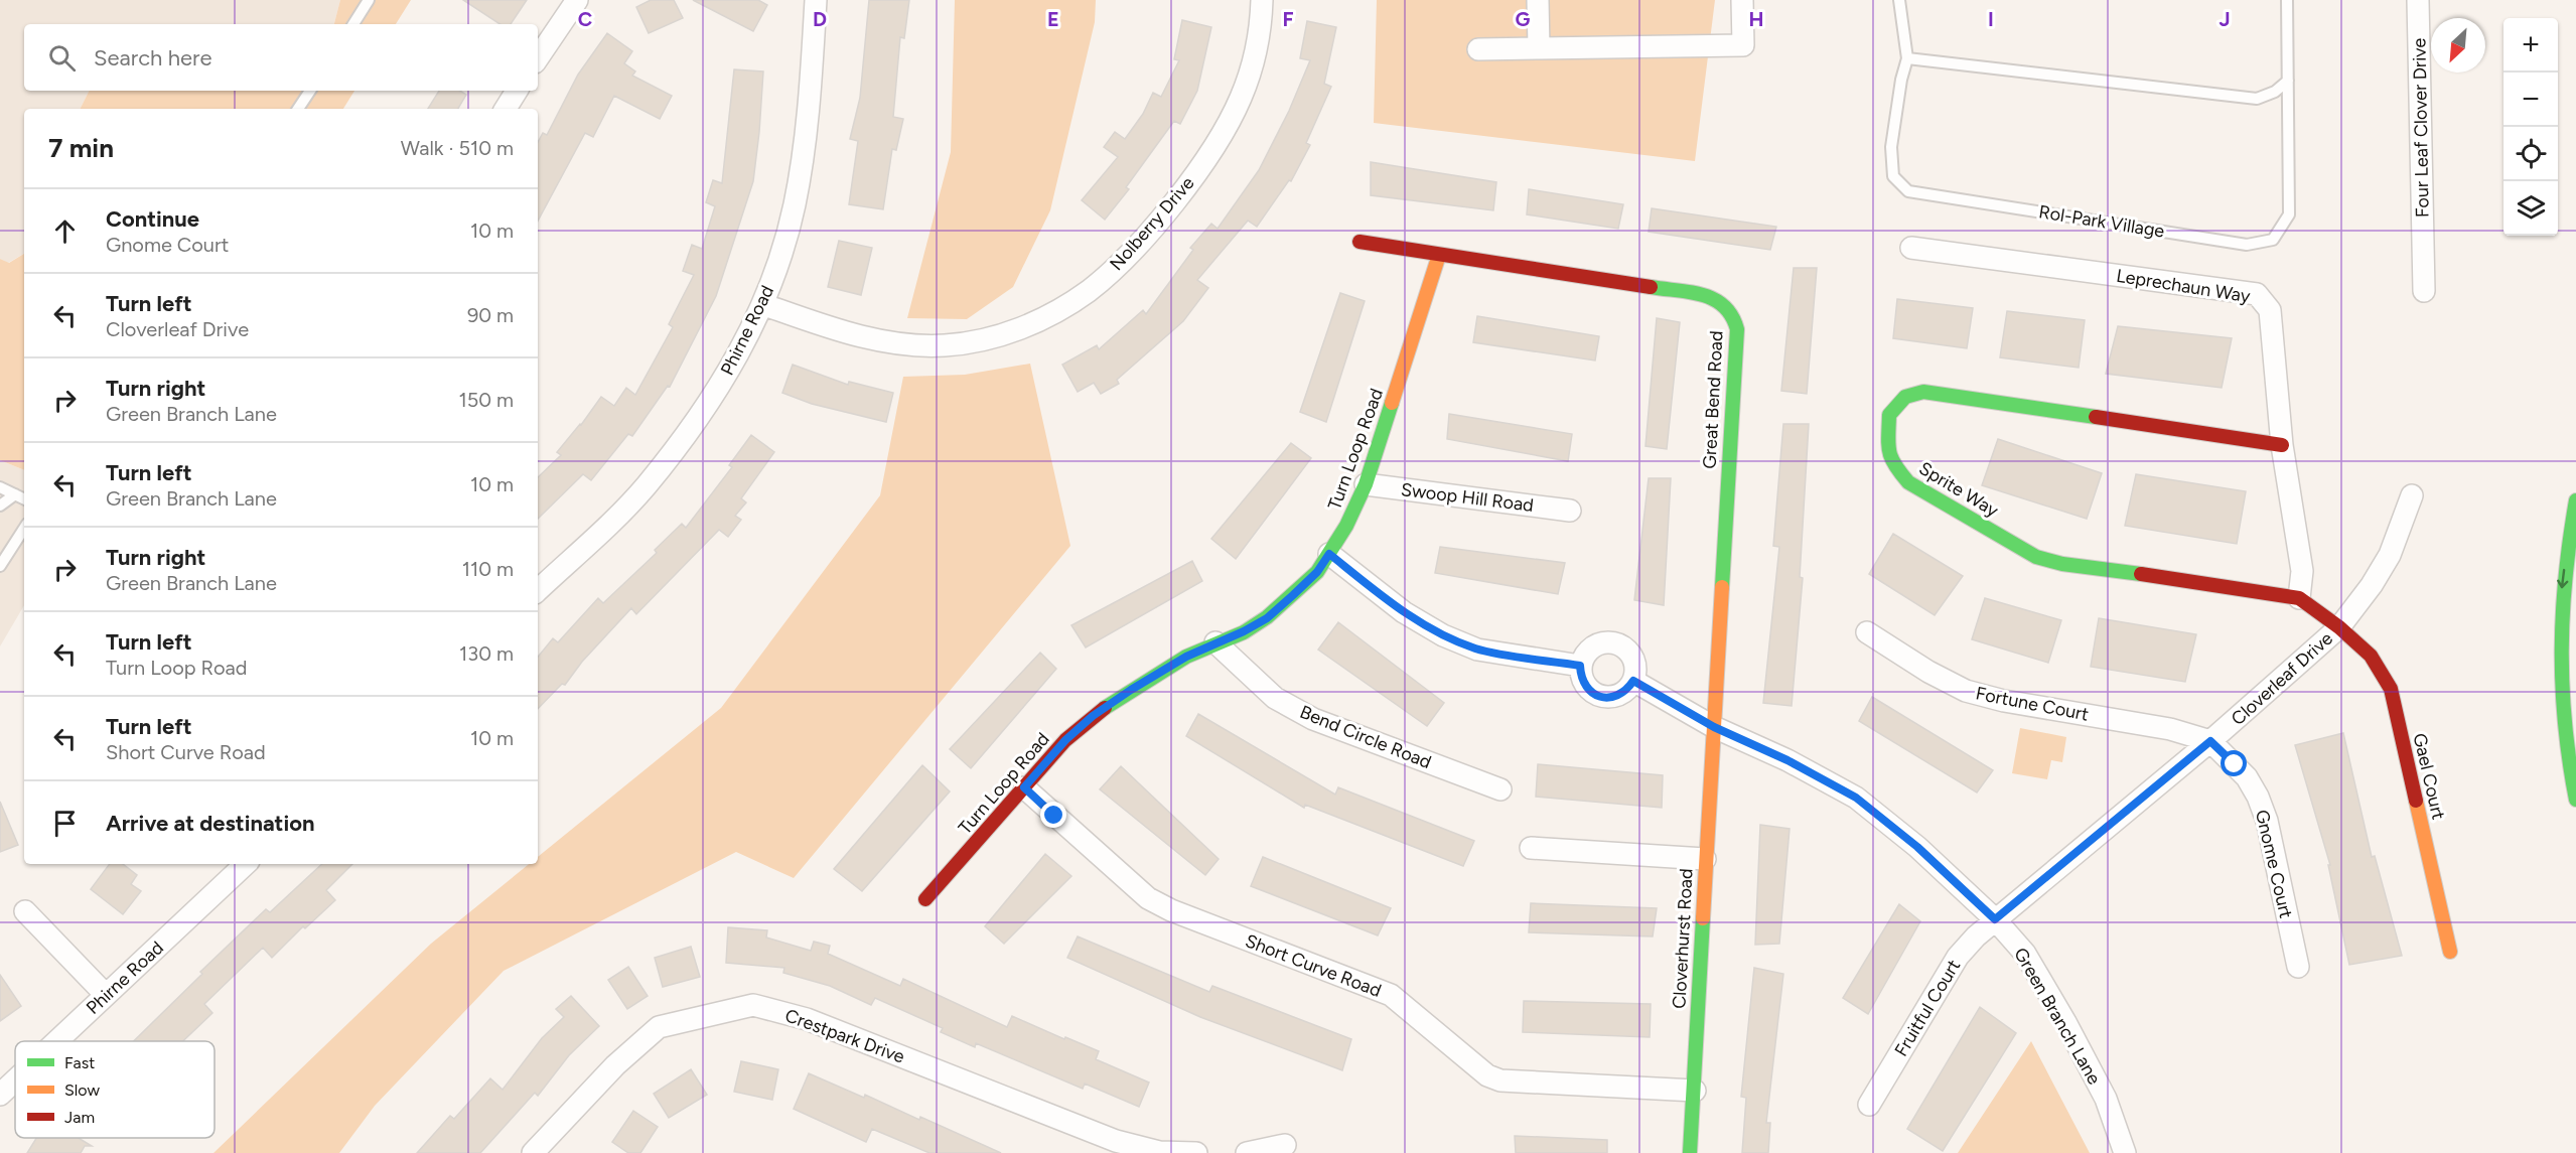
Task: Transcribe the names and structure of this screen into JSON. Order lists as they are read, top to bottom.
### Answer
{
  "streets": {
    "main road": [
      "Great Bend Road",
      "Turn Loop Road",
      "Sprite Way",
      "Gael Court",
      "Cloverhurst Road"
    ],
    "street": [
      "Four Leaf Clover Drive",
      "Nolberry Drive",
      "Leprechaun Way",
      "Phirne Road",
      "Swoop Hill Road",
      "Cloverleaf Drive",
      "Fortune Court",
      "Bend Circle Road",
      "Gnome Court",
      "Short Curve Road",
      "Fruitful Court",
      "Green Branch Lane",
      "Crestpark Drive"
    ],
    "lane": ["Rol-Park Village"]
  },
  "crossings": [
    ["Nolberry Drive", "Phirne Road"],
    ["Leprechaun Way", "Sprite Way"],
    ["Great Bend Road", "Turn Loop Road"],
    ["Great Bend Road", "Cloverhurst Road"],
    ["Great Bend Road", "Green Branch Lane"],
    ["Turn Loop Road", "Swoop Hill Road"],
    ["Turn Loop Road", "Bend Circle Road"],
    ["Turn Loop Road", "Short Curve Road"],
    ["Sprite Way", "Cloverleaf Drive"],
    ["Sprite Way", "Gael Court"],
    ["Cloverleaf Drive", "Fortune Court"],
    ["Cloverleaf Drive", "Gael Court"],
    ["Cloverleaf Drive", "Gnome Court"],
    ["Cloverleaf Drive", "Fruitful Court"],
    ["Cloverleaf Drive", "Green Branch Lane"],
    ["Fortune Court", "Gnome Court"],
    ["Cloverhurst Road", "Short Curve Road"],
    ["Cloverhurst Road", "Green Branch Lane"],
    ["Fruitful Court", "Green Branch Lane"]
  ],
  "legend": ["Fast", "Slow", "Jam"],
  "north": "bottom left",
  "page": {
    "map_buttons": ["+", "−"],
    "search": "Search here",
    "heading": ["7 min", "Walk · 510 m"],
    "list": [
      ["Continue", "Gnome Court", "10 m"],
      ["Turn left", "Cloverleaf Drive", "90 m"],
      ["Turn right", "Green Branch Lane", "150 m"],
      ["Turn left", "Green Branch Lane", "10 m"],
      ["Turn right", "Green Branch Lane", "110 m"],
      ["Turn left", "Turn Loop Road", "130 m"],
      ["Turn left", "Short Curve Road", "10 m"],
      "Arrive at destination"
    ]
  },
  "grid": {
    "columns": [
      "C",
      "D",
      "E",
      "F",
      "G",
      "H",
      "I",
      "J"
    ]
  }
}
